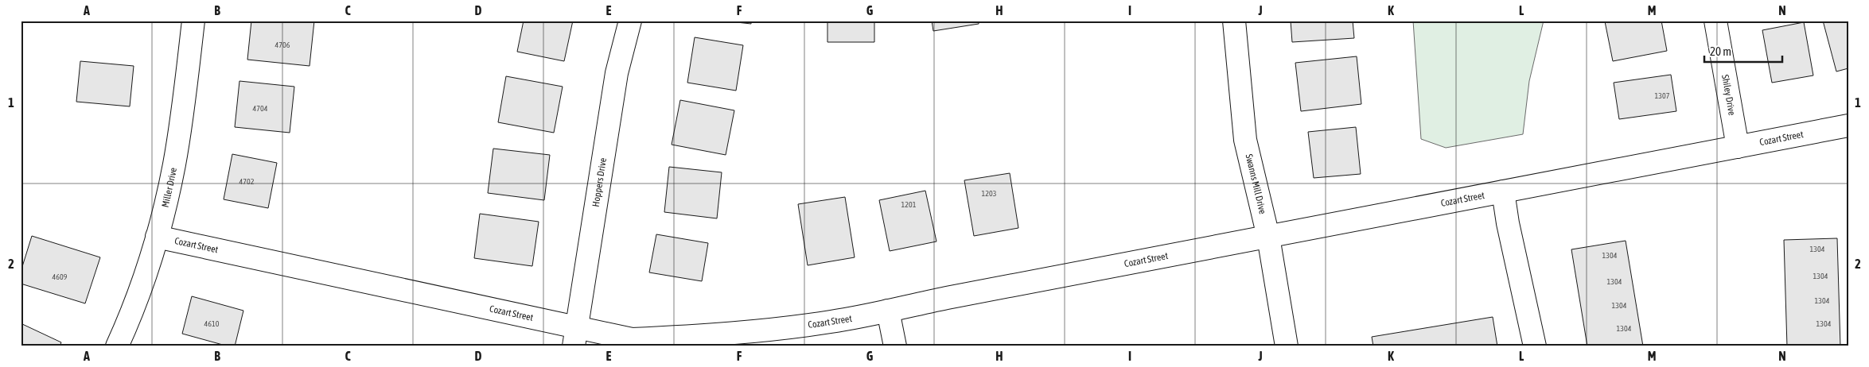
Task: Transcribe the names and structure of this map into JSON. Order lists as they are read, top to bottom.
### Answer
{
  "streets": {
    "street": [
      "Shiley Drive",
      "Cozart Street",
      "Hoppers Drive",
      "Swanns Mill Drive",
      "Miller Drive"
    ]
  },
  "crossings": [
    ["Shiley Drive", "Cozart Street"],
    ["Cozart Street", "Hoppers Drive"],
    ["Cozart Street", "Swanns Mill Drive"],
    ["Cozart Street", "Miller Drive"]
  ],
  "house_numbers": [
    "4706",
    "1307",
    "4704",
    "4702",
    "1203",
    "1201",
    "1304",
    "1304",
    "1304",
    "4609",
    "1304",
    "1304",
    "1304",
    "4610",
    "1304",
    "1304"
  ],
  "scale_bar": "20 m",
  "grid": {
    "columns": [
      "A",
      "B",
      "C",
      "D",
      "E",
      "F",
      "G",
      "H",
      "I",
      "J",
      "K",
      "L",
      "M",
      "N"
    ],
    "rows": ["1", "2"]
  }
}
